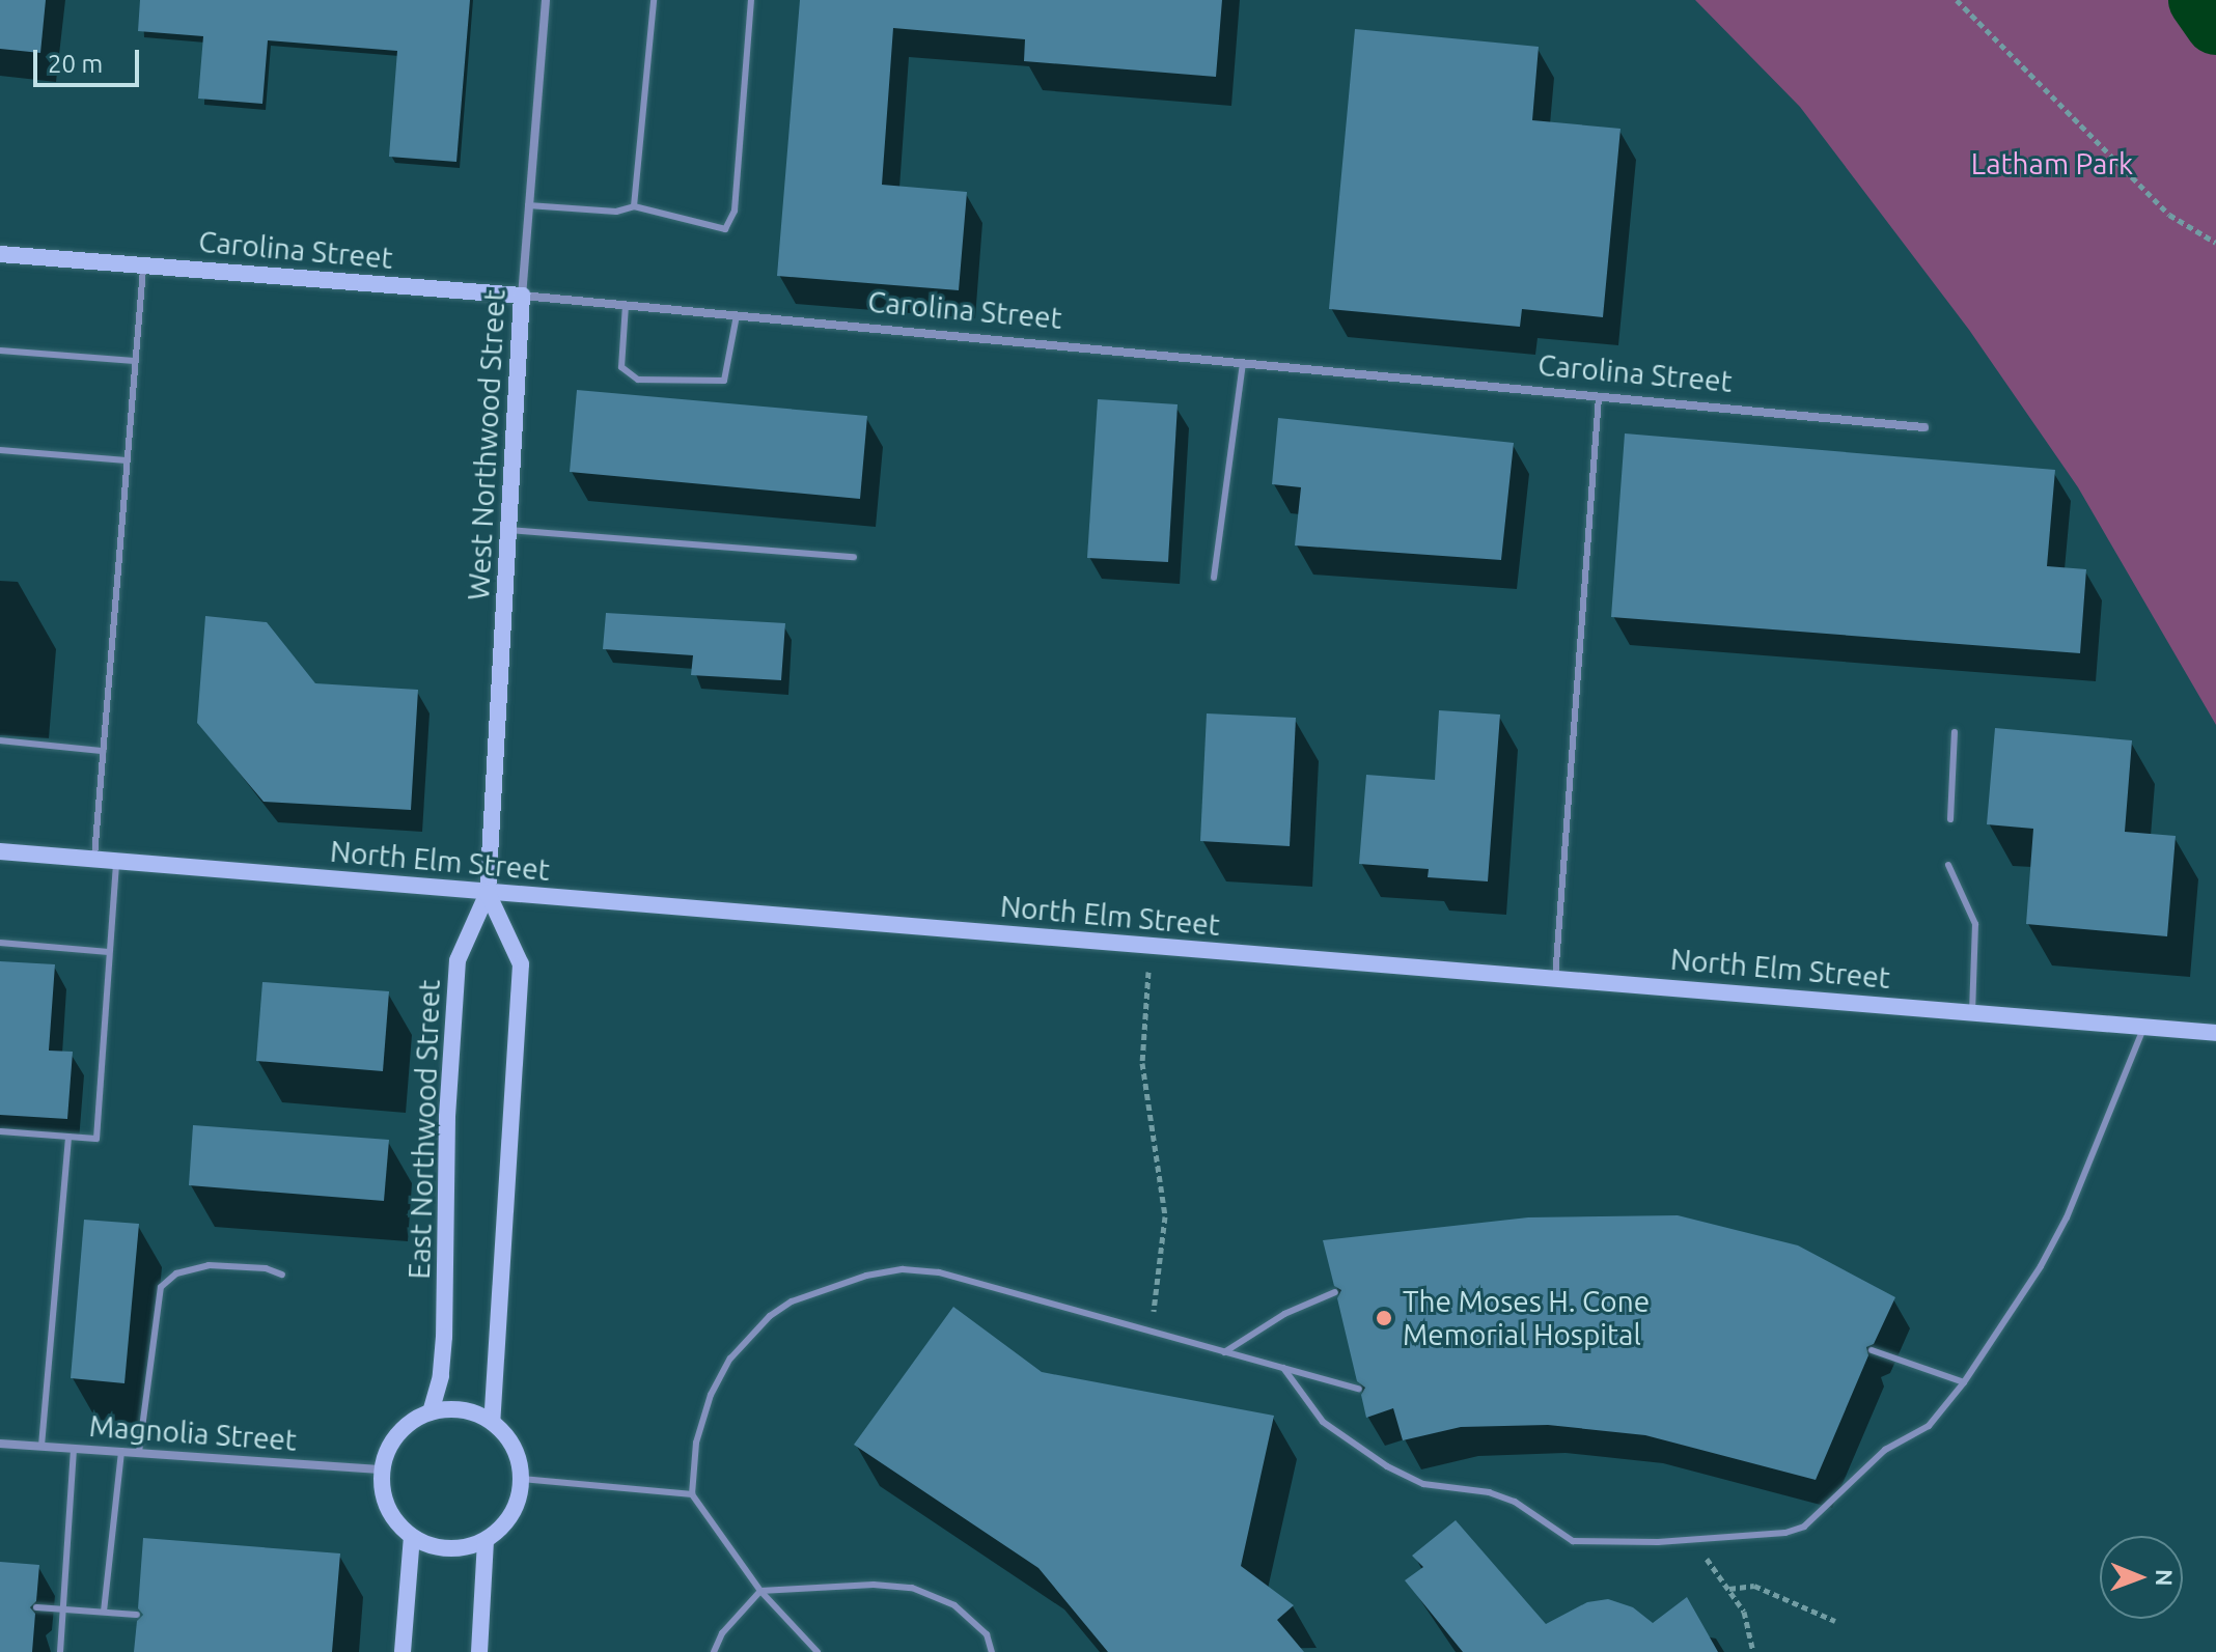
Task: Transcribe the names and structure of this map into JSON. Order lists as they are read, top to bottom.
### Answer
{
  "streets": {
    "street": [
      "Carolina Street",
      "West Northwood Street",
      "North Elm Street",
      "East Northwood Street",
      "Magnolia Street"
    ]
  },
  "crossings": [
    ["Carolina Street", "West Northwood Street"],
    ["West Northwood Street", "North Elm Street"],
    ["West Northwood Street", "East Northwood Street"],
    ["North Elm Street", "East Northwood Street"],
    ["East Northwood Street", "Magnolia Street"]
  ],
  "parks": ["Latham Park"],
  "places": ["The Moses H. Cone Memorial Hospital"],
  "scale_bar": "20 m",
  "north": "right"
}
